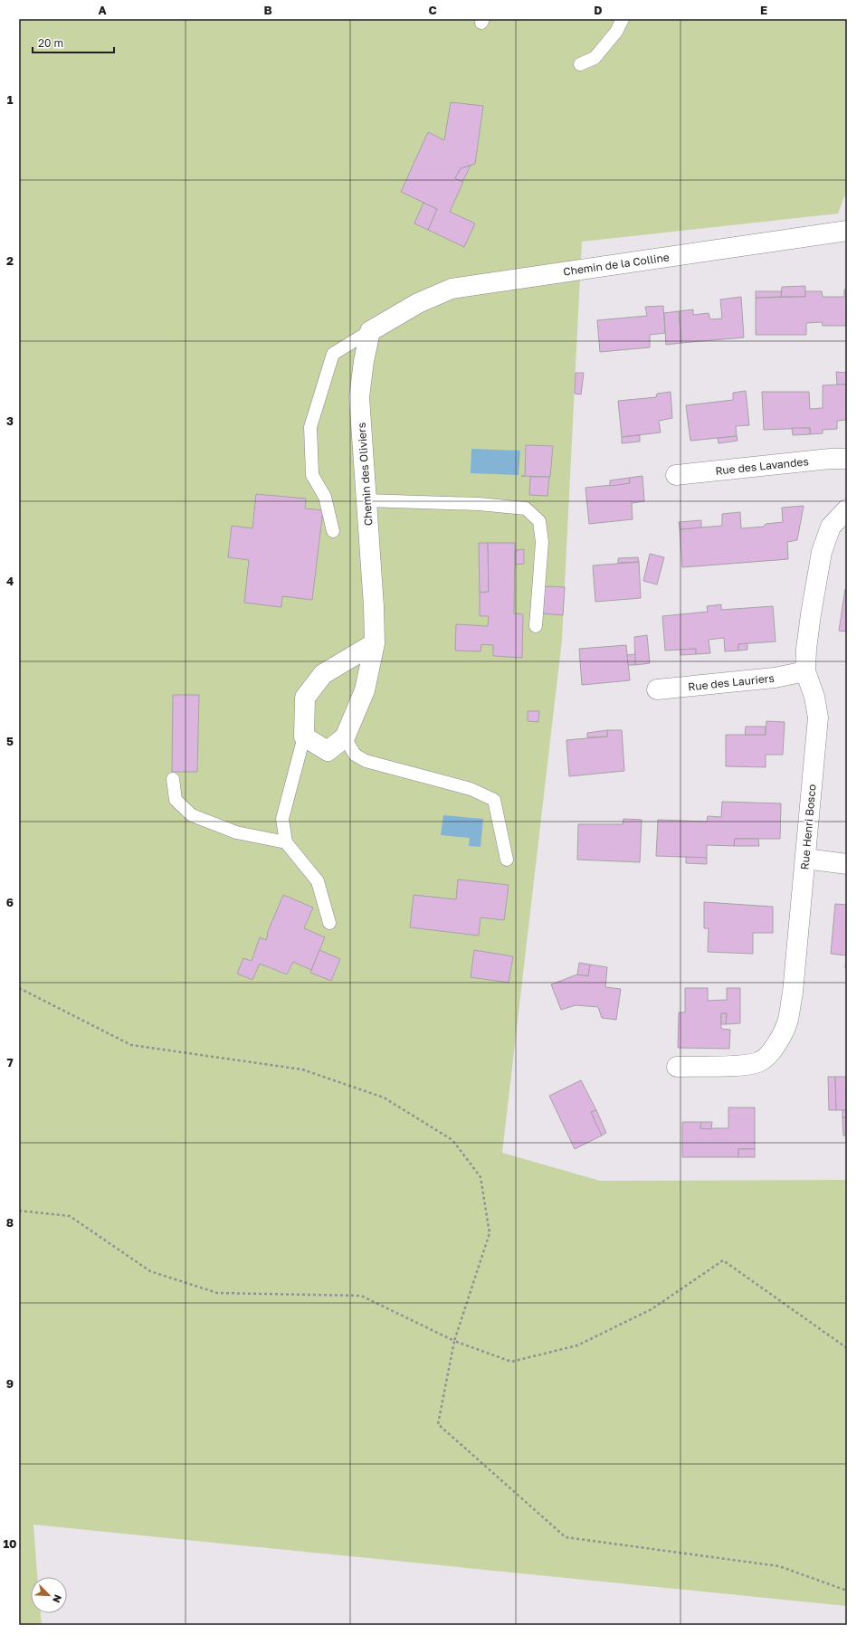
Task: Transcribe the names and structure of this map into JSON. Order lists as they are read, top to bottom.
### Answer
{
  "streets": {
    "street": [
      "Chemin de la Colline",
      "Rue des Lavandes",
      "Chemin des Oliviers",
      "Rue des Lauriers",
      "Rue Henri Bosco"
    ]
  },
  "crossings": [
    ["Chemin de la Colline", "Chemin des Oliviers"],
    ["Rue des Lauriers", "Rue Henri Bosco"]
  ],
  "scale_bar": "20 m",
  "north": "bottom right",
  "grid": {
    "columns": [
      "A",
      "B",
      "C",
      "D",
      "E"
    ],
    "rows": [
      "1",
      "2",
      "3",
      "4",
      "5",
      "6",
      "7",
      "8",
      "9",
      "10"
    ]
  }
}
